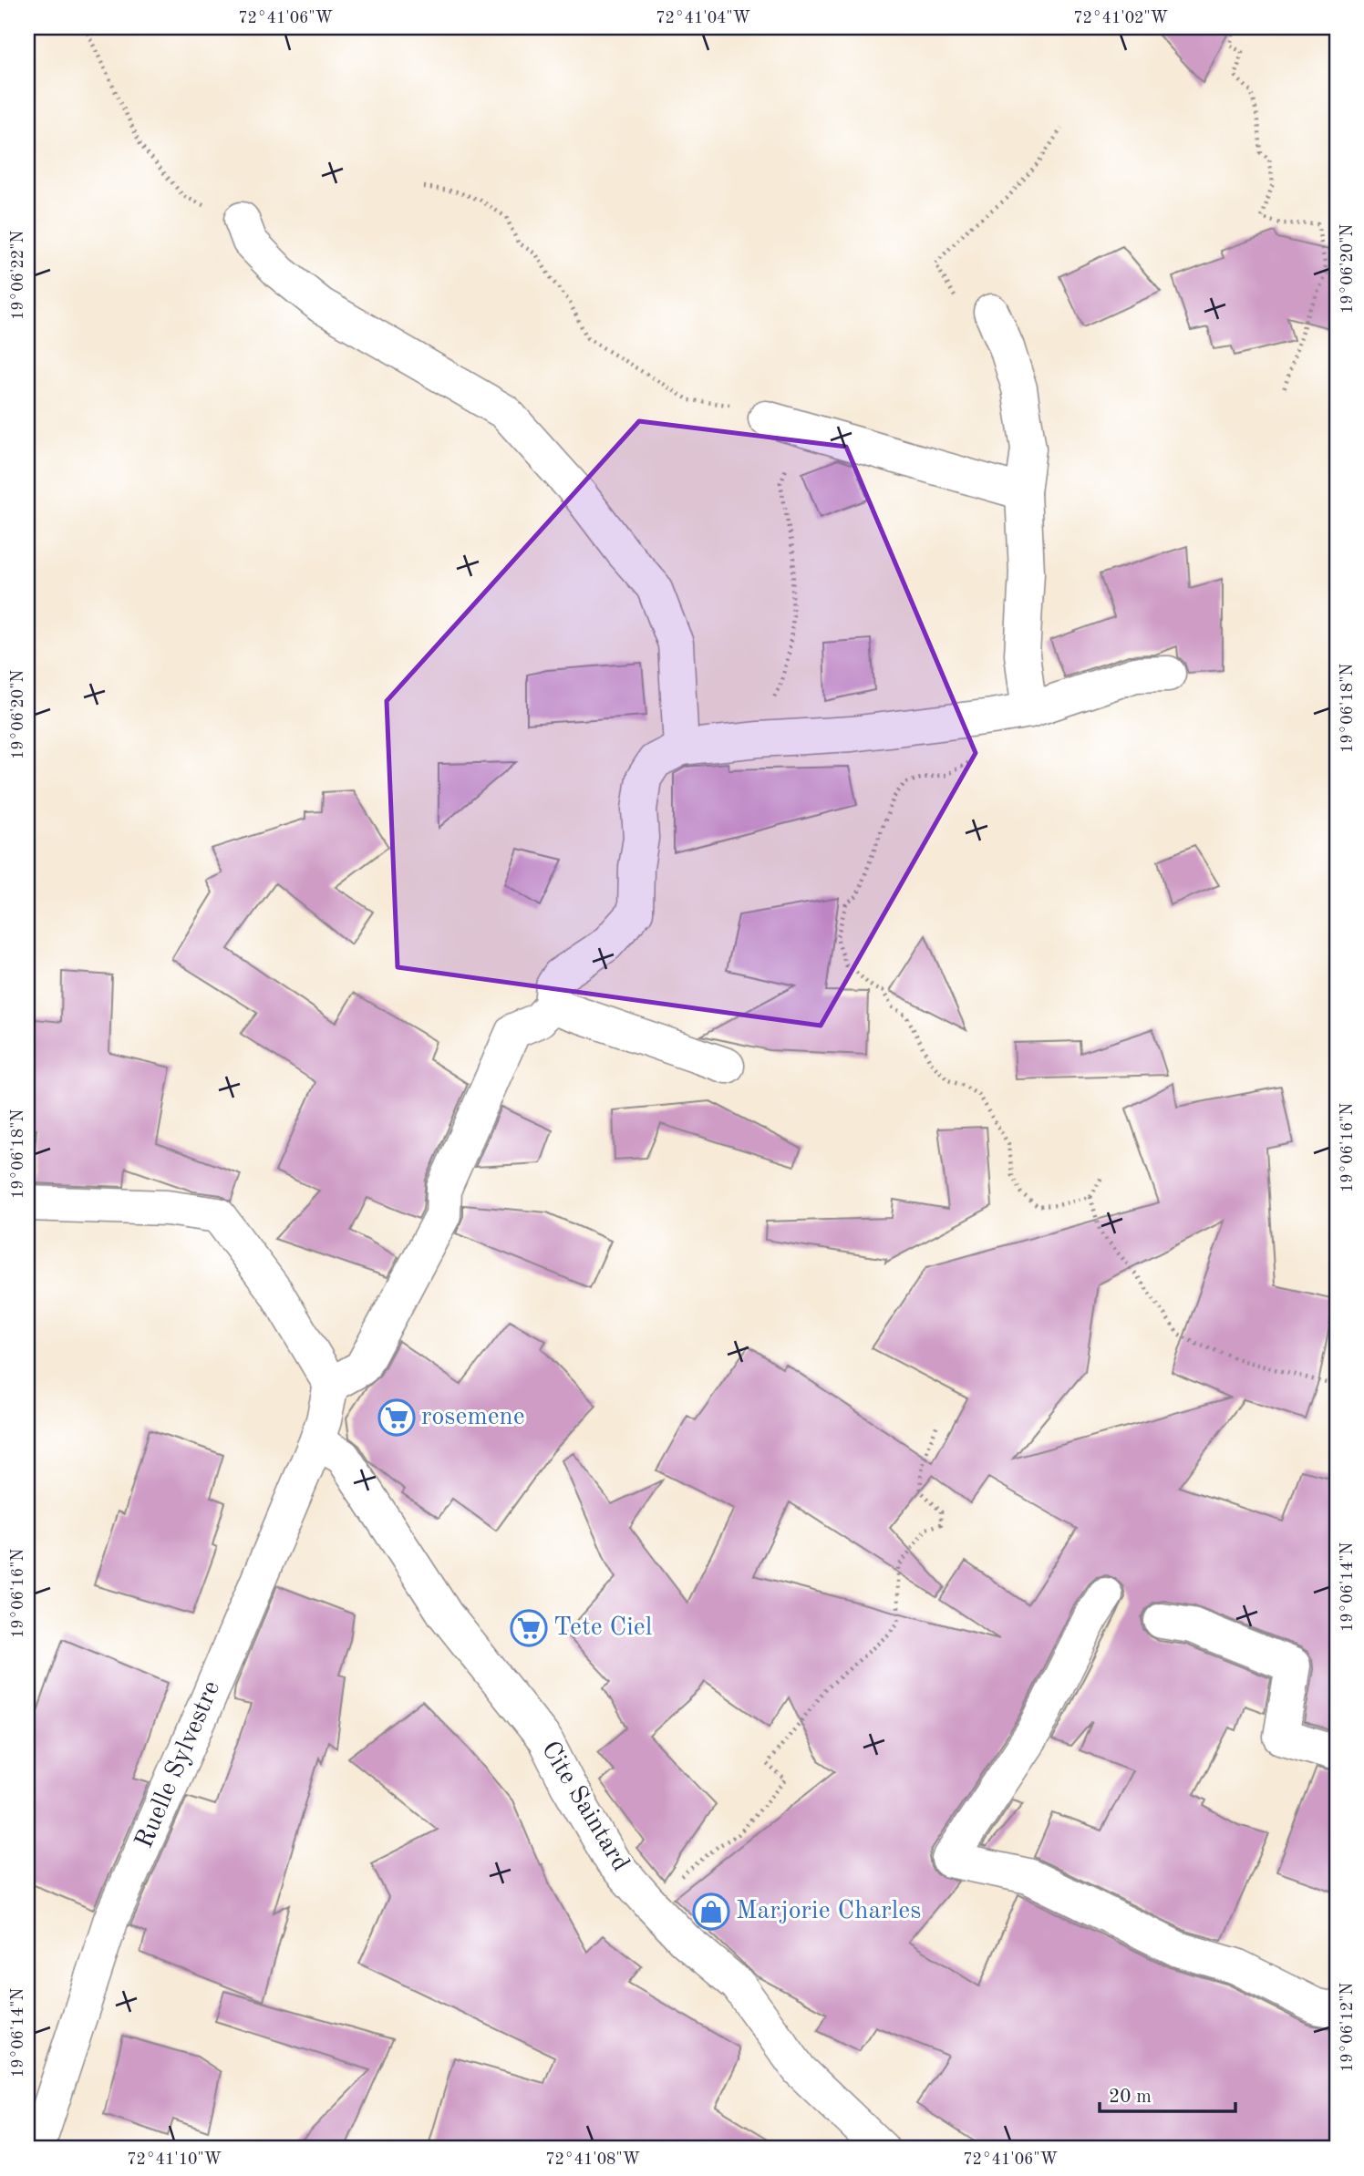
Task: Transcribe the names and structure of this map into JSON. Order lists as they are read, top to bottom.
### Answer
{
  "streets": {
    "street": ["Ruelle Sylvestre", "Cite Saintard"]
  },
  "crossings": [
    ["Ruelle Sylvestre", "Cite Saintard"]
  ],
  "places": {
    "supermarket": ["rosemene", "Tete Ciel"],
    "shop": ["Marjorie Charles"]
  },
  "scale_bar": "20 m",
  "coordinates": [
    "72°41'06\"W",
    "72°41'04\"W",
    "72°41'02\"W",
    "19°06'20\"N",
    "19°06'22\"N",
    "19°06'18\"N",
    "19°06'16\"N",
    "19°06'14\"N",
    "19°06'12\"N",
    "72°41'10\"W",
    "72°41'08\"W"
  ]
}
